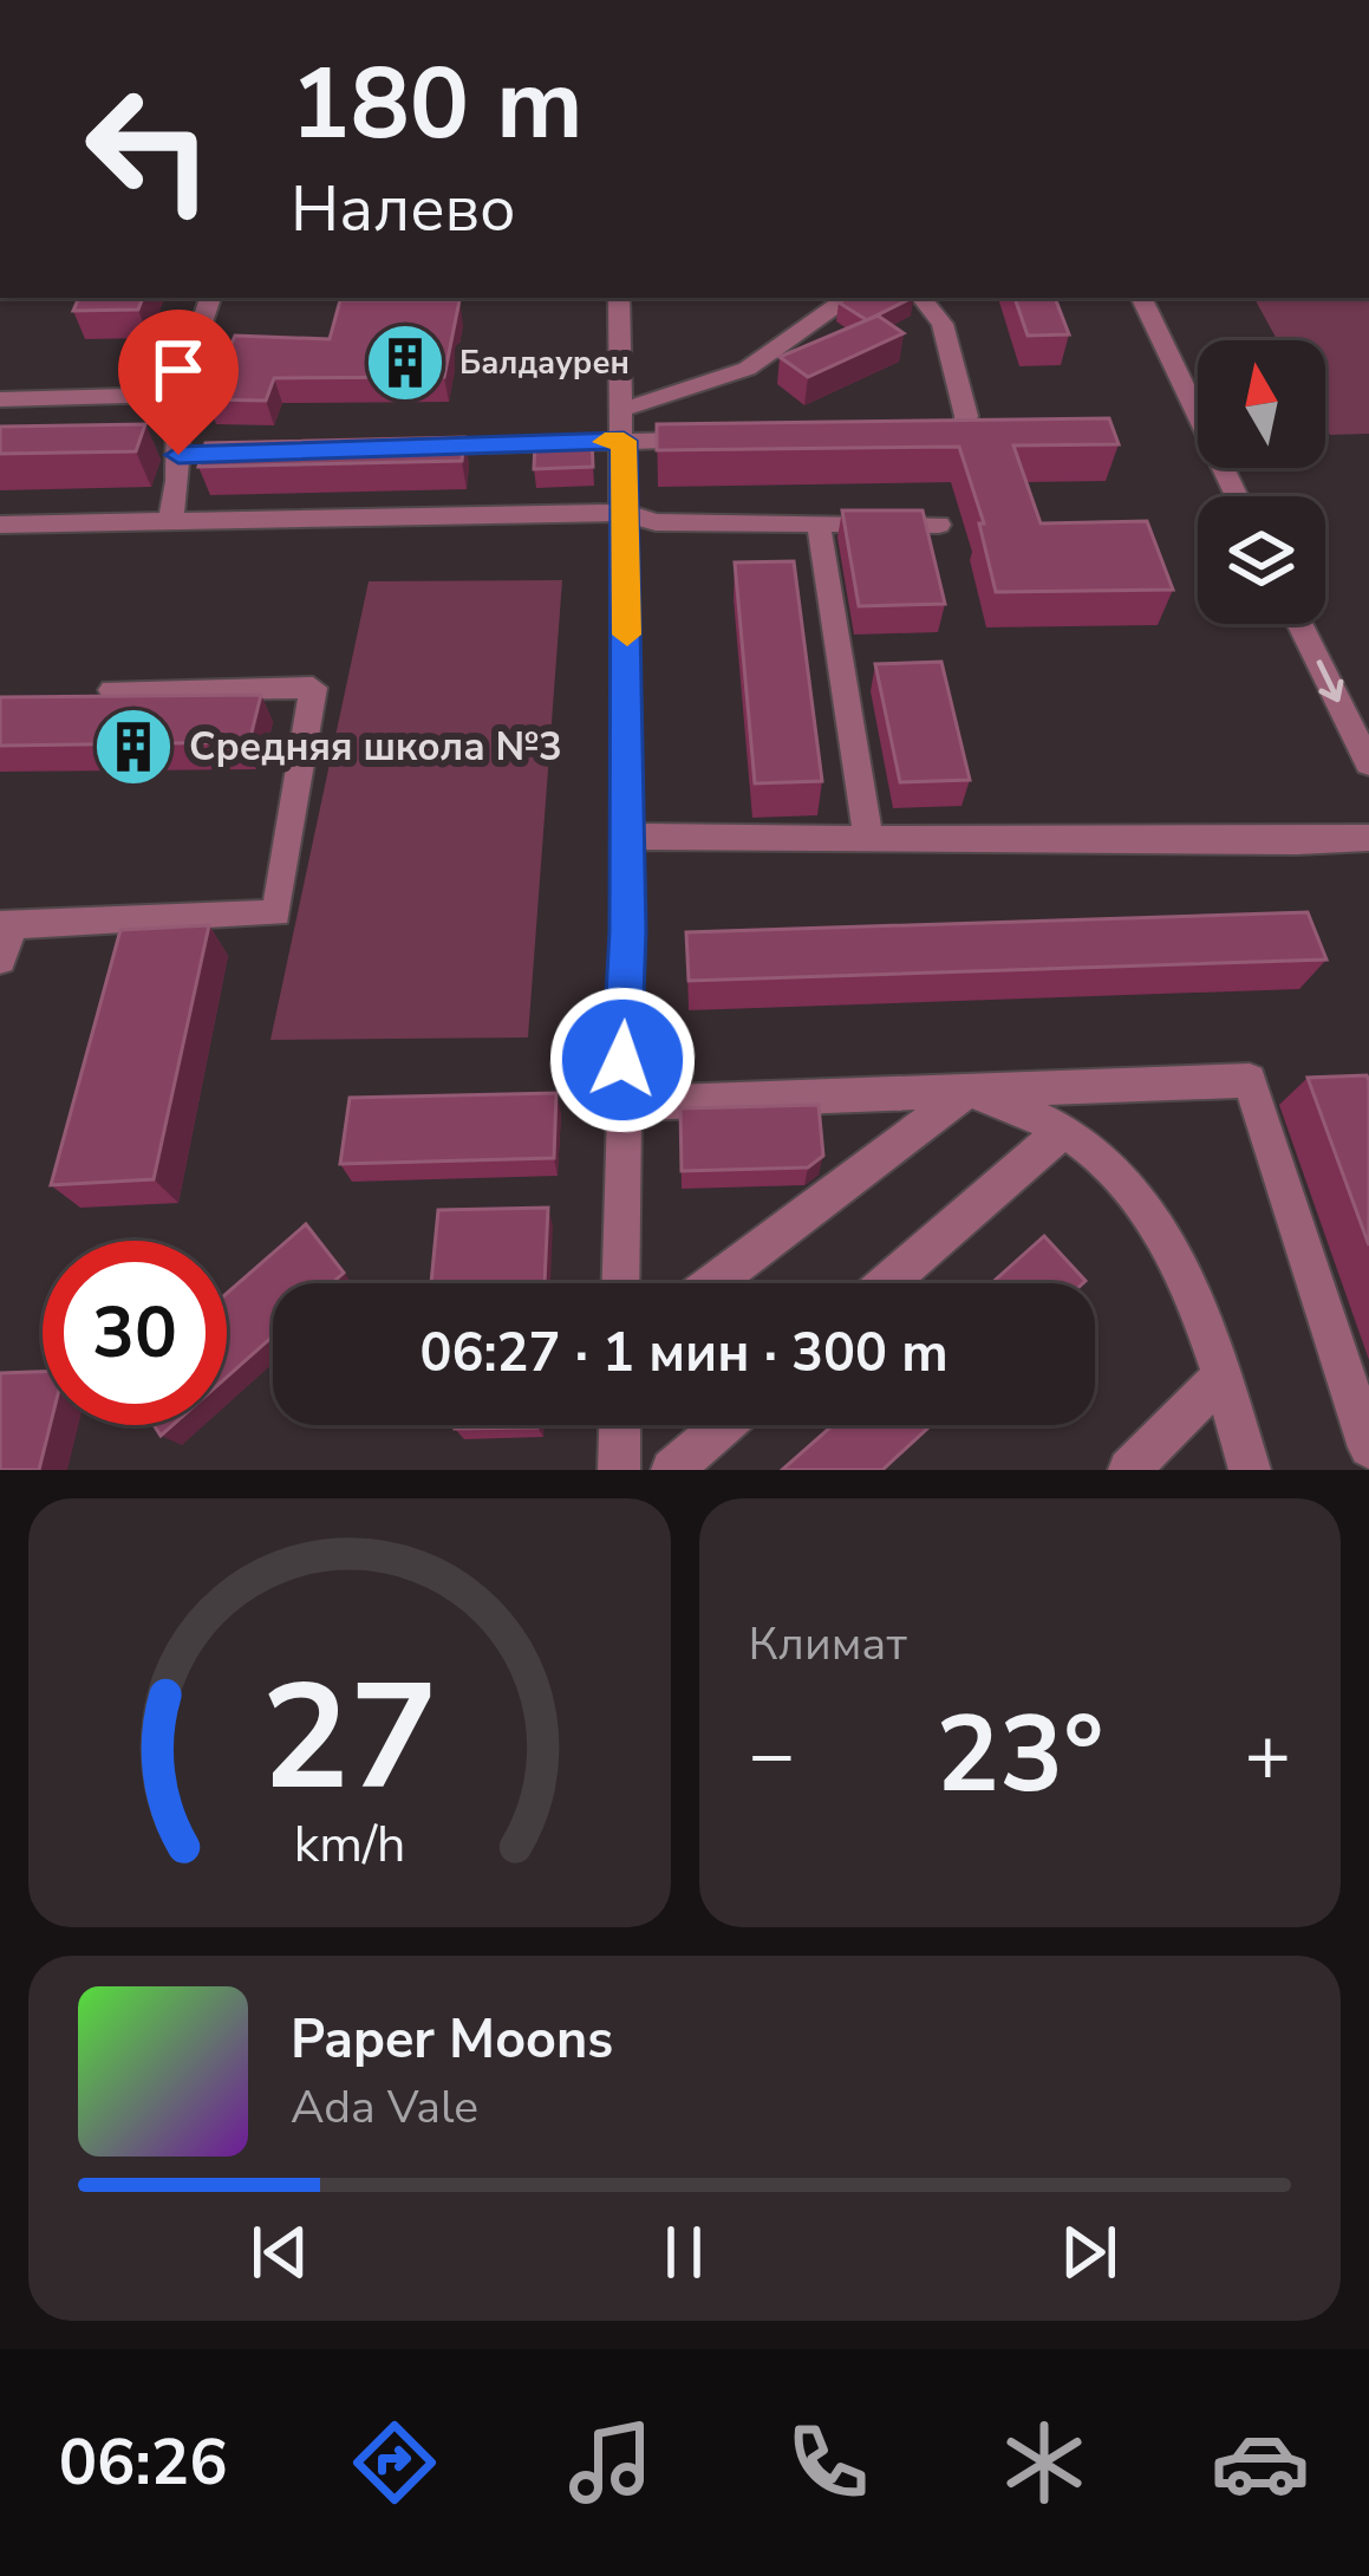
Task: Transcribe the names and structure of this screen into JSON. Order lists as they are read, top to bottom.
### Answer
{
  "places": {
    "building": ["Балдаурен", "Средняя школа №3"]
  },
  "north": "top",
  "page": {
    "turn": ["180 m", "Налево"],
    "limit": "30",
    "trip": "06:27 · 1 мин · 300 m",
    "tile": "Климат",
    "heat": ["−", "23°", "+"],
    "song": ["Paper Moons", "Ada Vale"],
    "tabs": "06:26",
    "gauge": ["27", "km/h"]
  }
}
